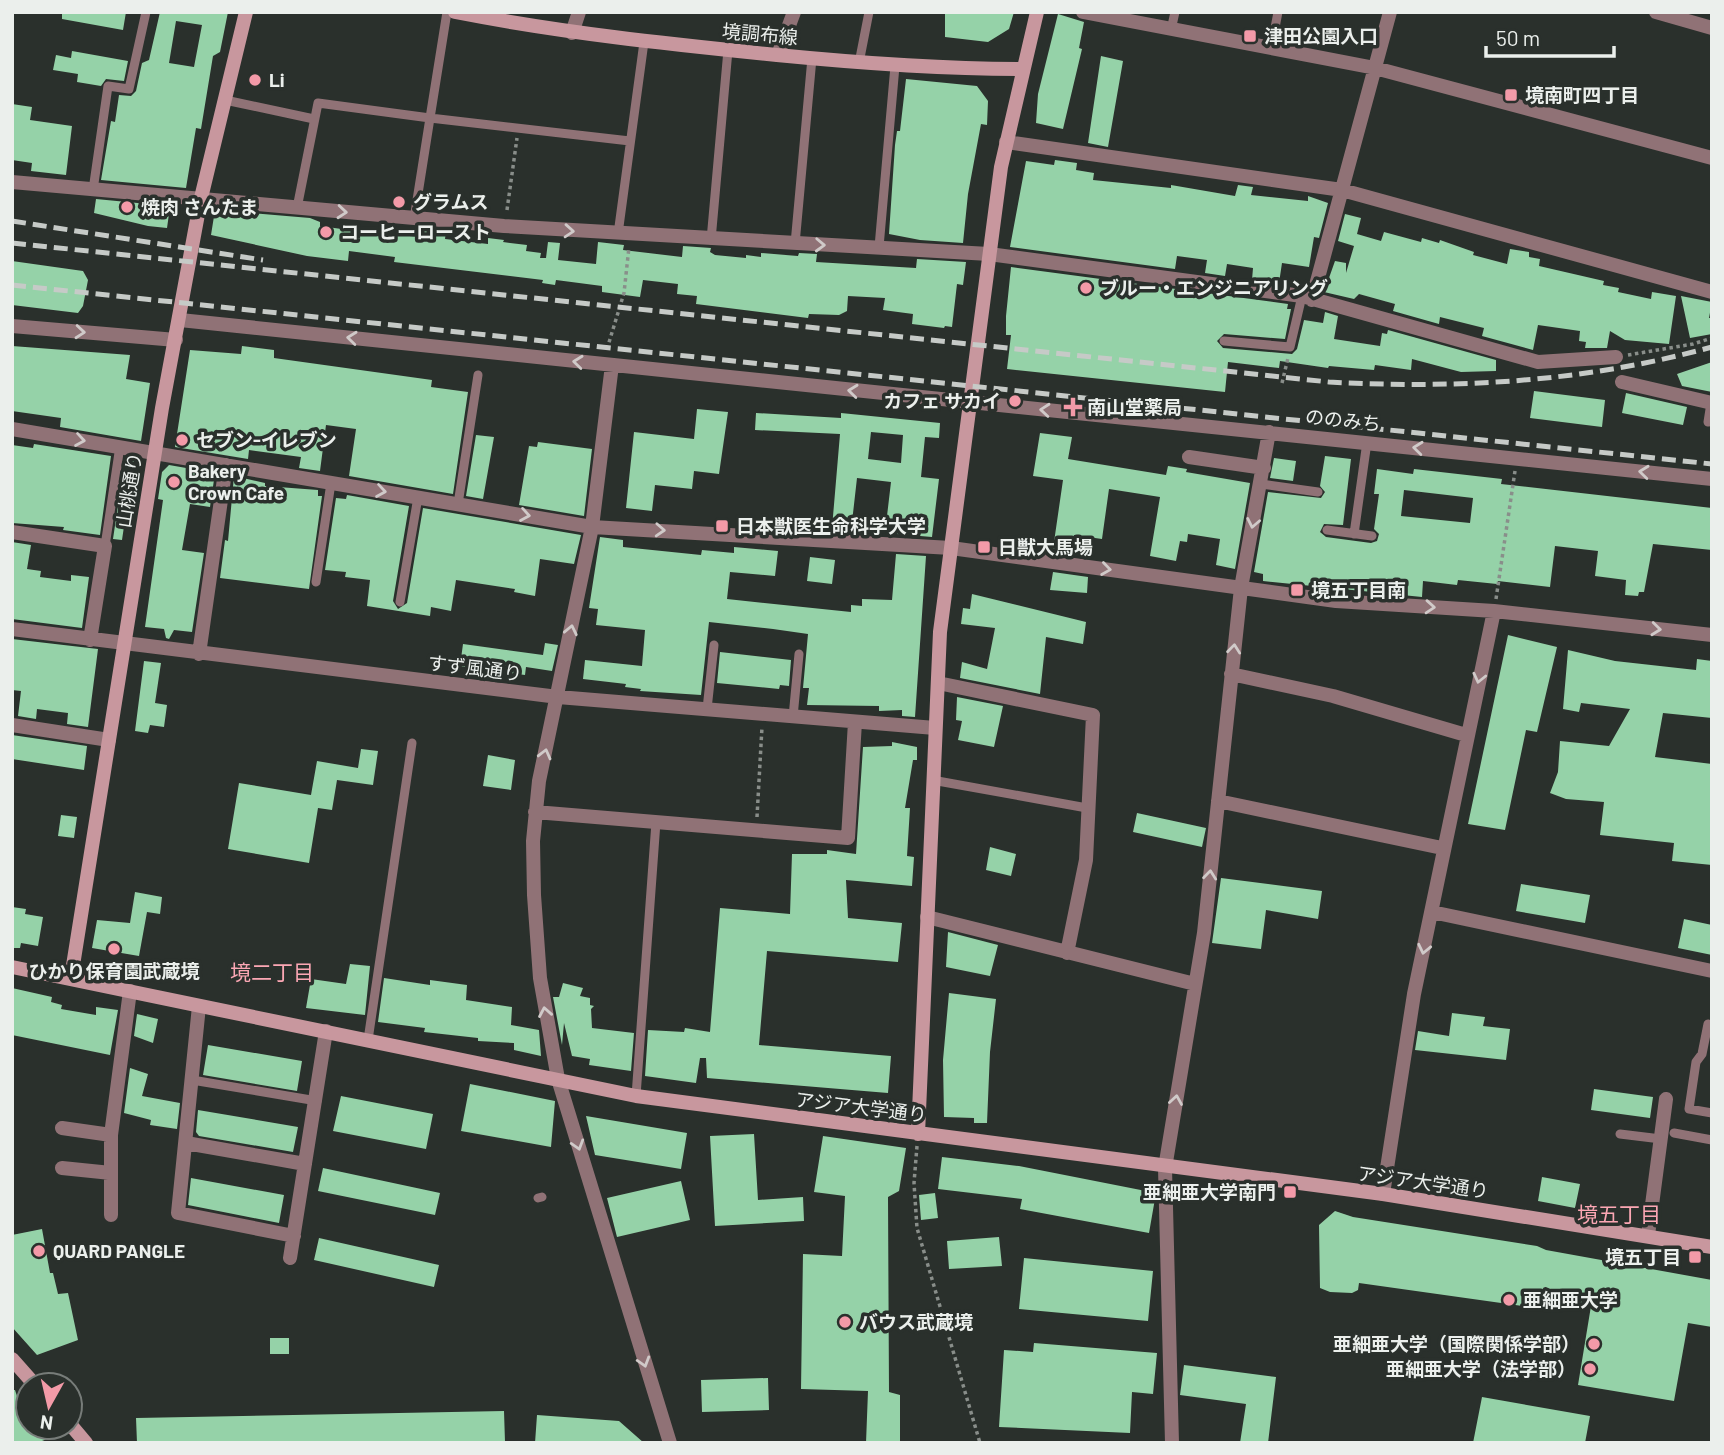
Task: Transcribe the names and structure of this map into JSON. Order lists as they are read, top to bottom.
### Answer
{
  "streets": {
    "street": [
      "境調布線",
      "ののみち",
      "山桃通り",
      "すず風通り",
      "アジア大学通り"
    ]
  },
  "crossings": [
    ["ののみち", "山桃通り"],
    ["山桃通り", "すず風通り"],
    ["山桃通り", "アジア大学通り"]
  ],
  "districts": ["境二丁目", "境五丁目"],
  "places": {
    "transit": [
      "津田公園入口",
      "境南町四丁目",
      "日本獣医生命科学大学",
      "日獣大馬場",
      "境五丁目南",
      "亜細亜大学南門",
      "境五丁目"
    ],
    "other": [
      "Li",
      "グラムス",
      "焼肉 さんたま",
      "コーヒーロースト",
      "ブルー・エンジニアリング",
      "カフェ サカイ",
      "セブン-イレブン",
      "Bakery Crown Cafe",
      "ひかり保育園武蔵境",
      "QUARD PANGLE",
      "亜細亜大学",
      "バウス武蔵境",
      "亜細亜大学（国際関係学部）",
      "亜細亜大学（法学部）"
    ],
    "health": ["南山堂薬局"]
  },
  "scale_bar": "50 m",
  "north": "bottom"
}
